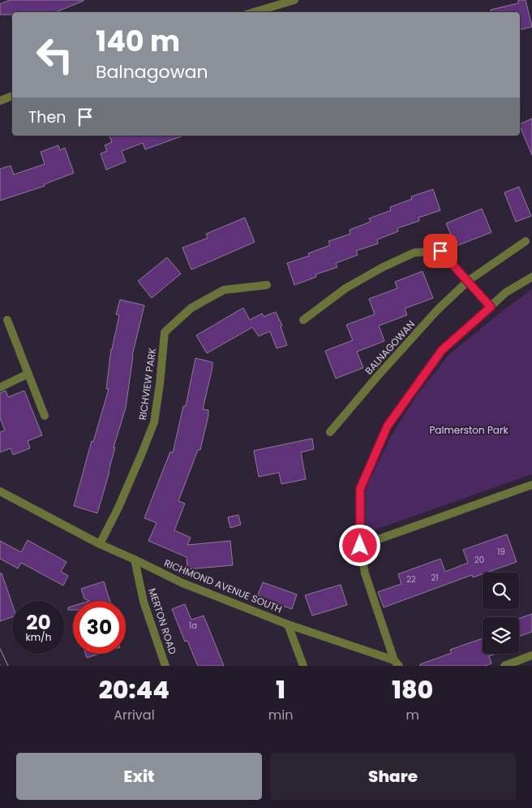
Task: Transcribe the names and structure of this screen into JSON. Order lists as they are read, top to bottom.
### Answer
{
  "streets": {
    "street": [
      "BALNAGOWAN",
      "RICHVIEW PARK",
      "RICHMOND AVENUE SOUTH",
      "MERTON ROAD"
    ]
  },
  "crossings": [
    ["RICHVIEW PARK", "RICHMOND AVENUE SOUTH"],
    ["RICHMOND AVENUE SOUTH", "MERTON ROAD"]
  ],
  "parks": ["Palmerston Park"],
  "house_numbers": [
    "19",
    "20",
    "21",
    "22",
    "1a"
  ],
  "page": {
    "turn": ["140 m", "Balnagowan"],
    "then": "Then",
    "speed": "20 km/h",
    "limit": "30",
    "eta": [
      "20:44",
      "Arrival",
      "1",
      "min",
      "180",
      "m"
    ],
    "buttons": ["Exit", "Share"]
  }
}
